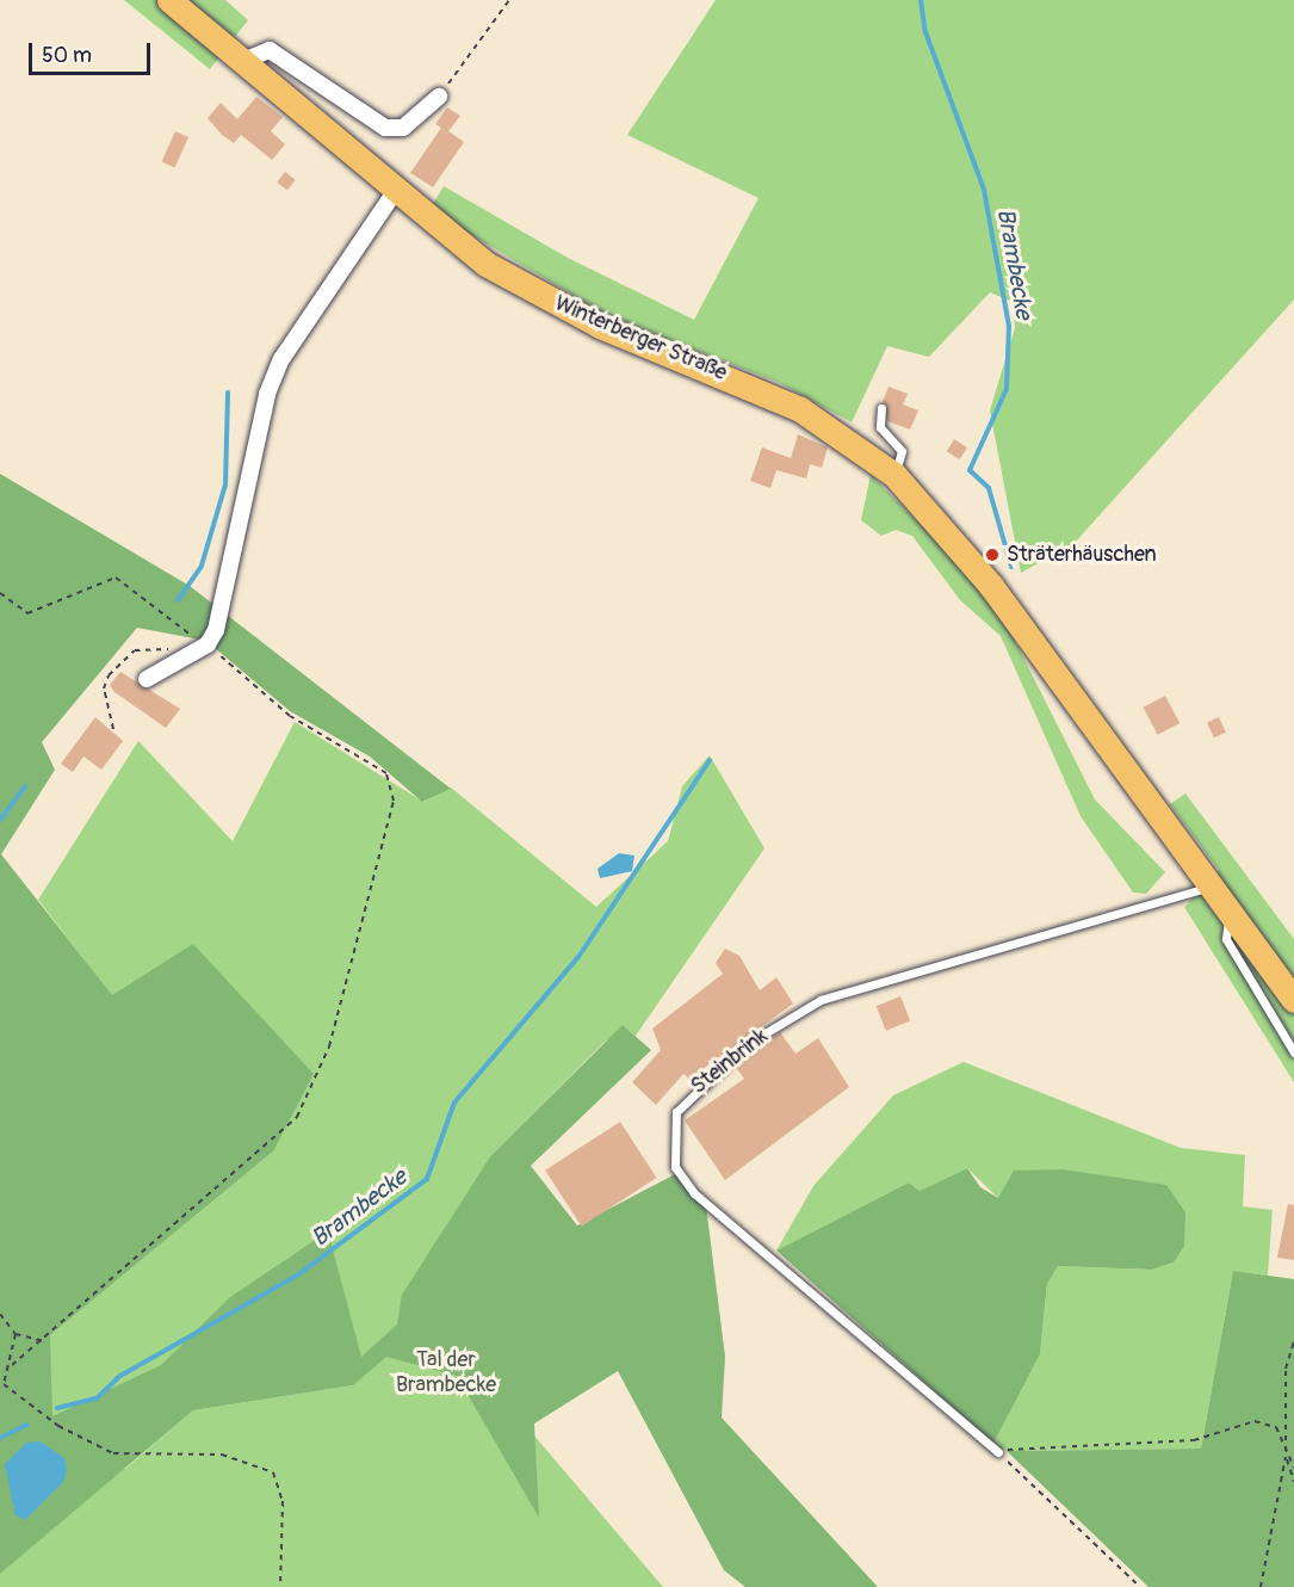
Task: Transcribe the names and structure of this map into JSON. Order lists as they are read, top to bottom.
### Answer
{
  "streets": {
    "main road": ["Winterberger Straße"],
    "lane": ["Steinbrink"]
  },
  "crossings": [
    ["Winterberger Straße", "Steinbrink"]
  ],
  "water": ["Brambecke"],
  "parks": ["Tal der Brambecke"],
  "places": ["Sträterhäuschen"],
  "scale_bar": "50 m"
}
